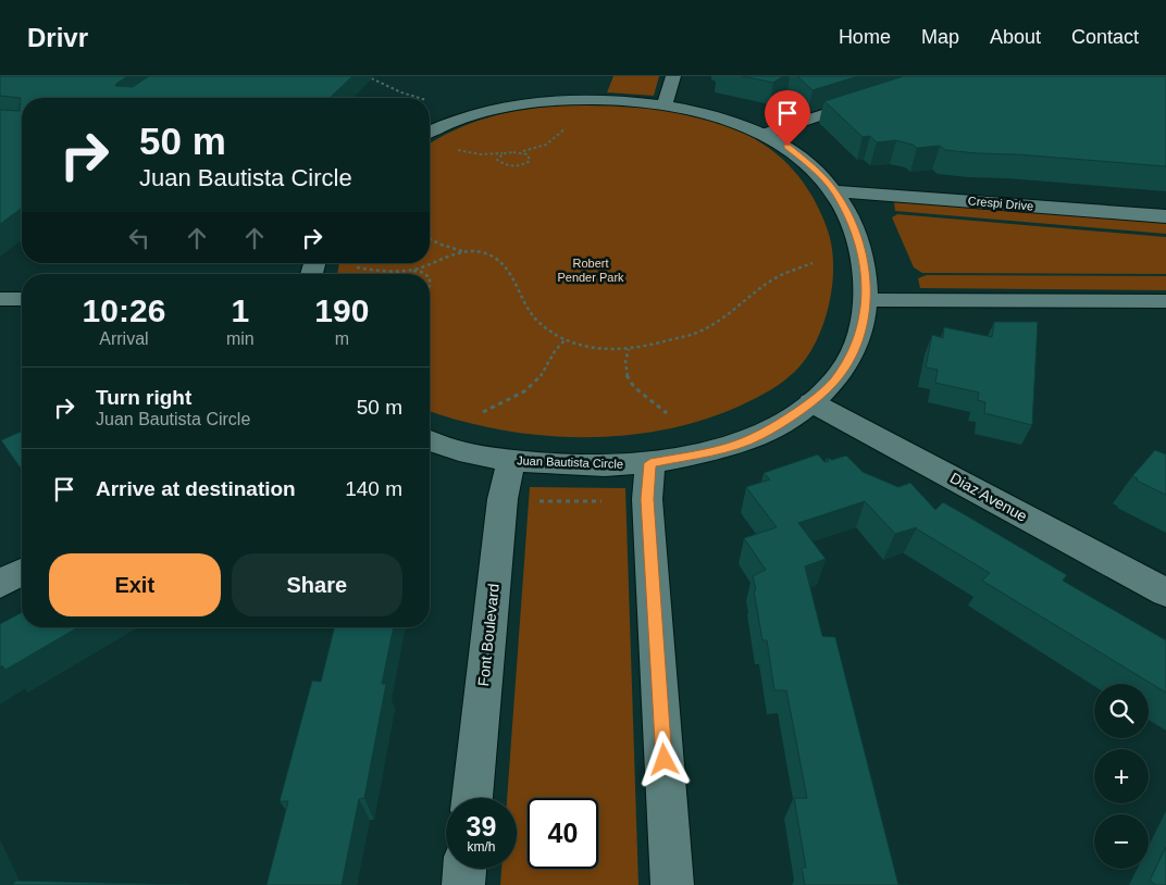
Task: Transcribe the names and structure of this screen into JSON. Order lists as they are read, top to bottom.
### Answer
{
  "streets": {
    "street": [
      "Crespi Drive",
      "Juan Bautista Circle",
      "Diaz Avenue",
      "Font Boulevard"
    ]
  },
  "crossings": [
    ["Crespi Drive", "Juan Bautista Circle"],
    ["Juan Bautista Circle", "Diaz Avenue"],
    ["Juan Bautista Circle", "Font Boulevard"]
  ],
  "parks": ["Robert Pender Park"],
  "page": {
    "header": "Drivr",
    "nav": [
      "Home",
      "Map",
      "About",
      "Contact"
    ],
    "turn": ["50 m", "Juan Bautista Circle"],
    "eta": [
      "10:26",
      "Arrival",
      "1",
      "min",
      "190",
      "m"
    ],
    "list": [
      {
        "name": "Turn right",
        "note": "Juan Bautista Circle",
        "value": "50 m"
      },
      {
        "name": "Arrive at destination",
        "value": "140 m"
      }
    ],
    "buttons": ["Exit", "Share"],
    "map_buttons": ["+", "−"],
    "speed": "39 km/h",
    "limit": "40"
  }
}
